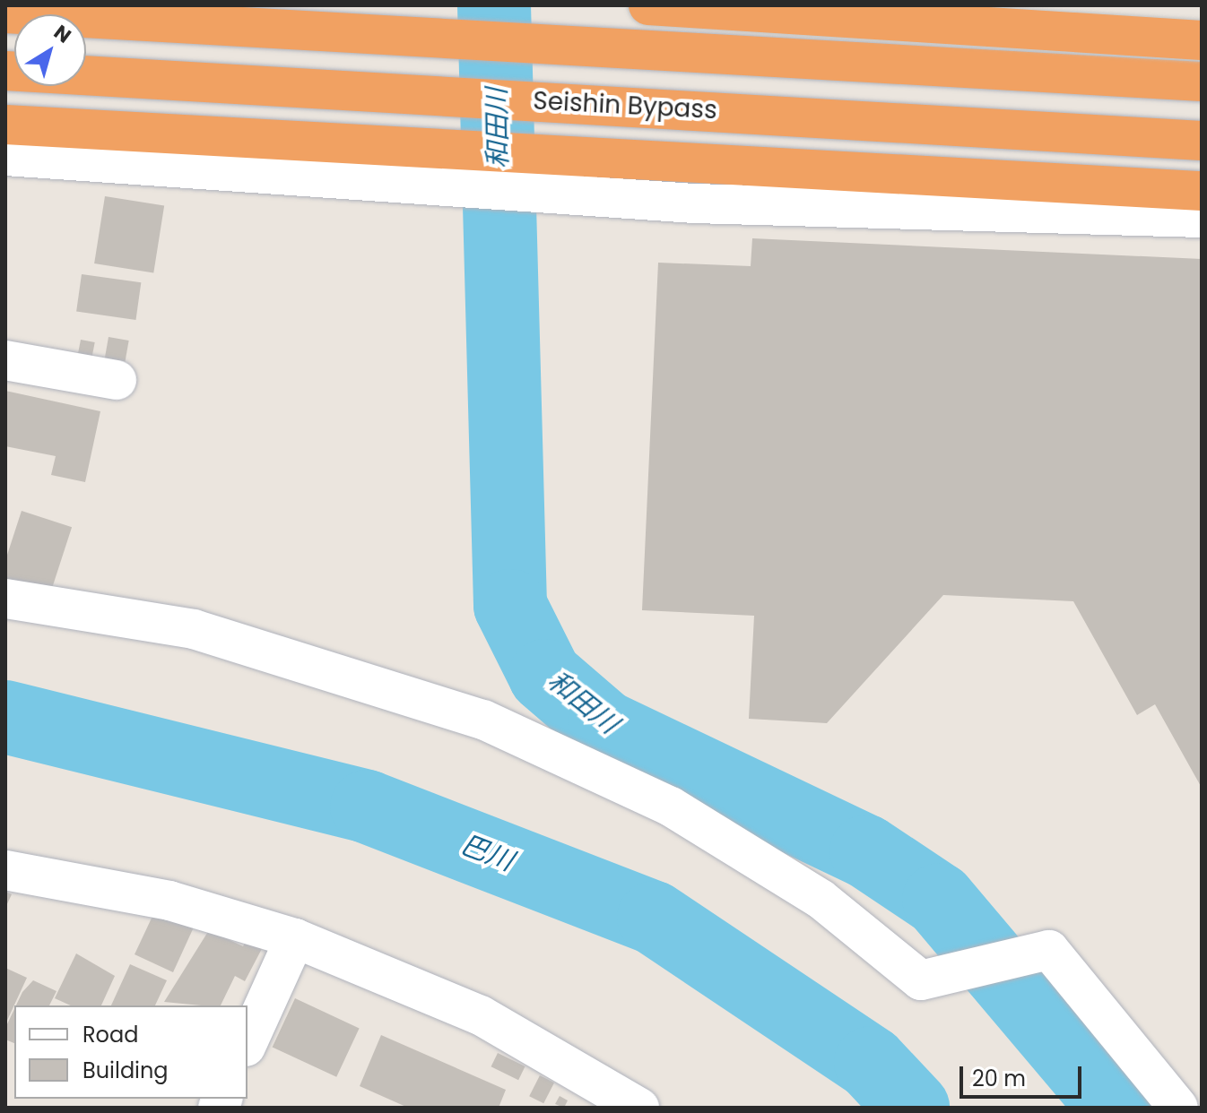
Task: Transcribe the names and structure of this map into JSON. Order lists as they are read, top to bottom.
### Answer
{
  "streets": {
    "highway": ["Seishin Bypass"]
  },
  "water": ["和田川", "巴川"],
  "legend": ["Road", "Building"],
  "scale_bar": "20 m",
  "north": "top right"
}
